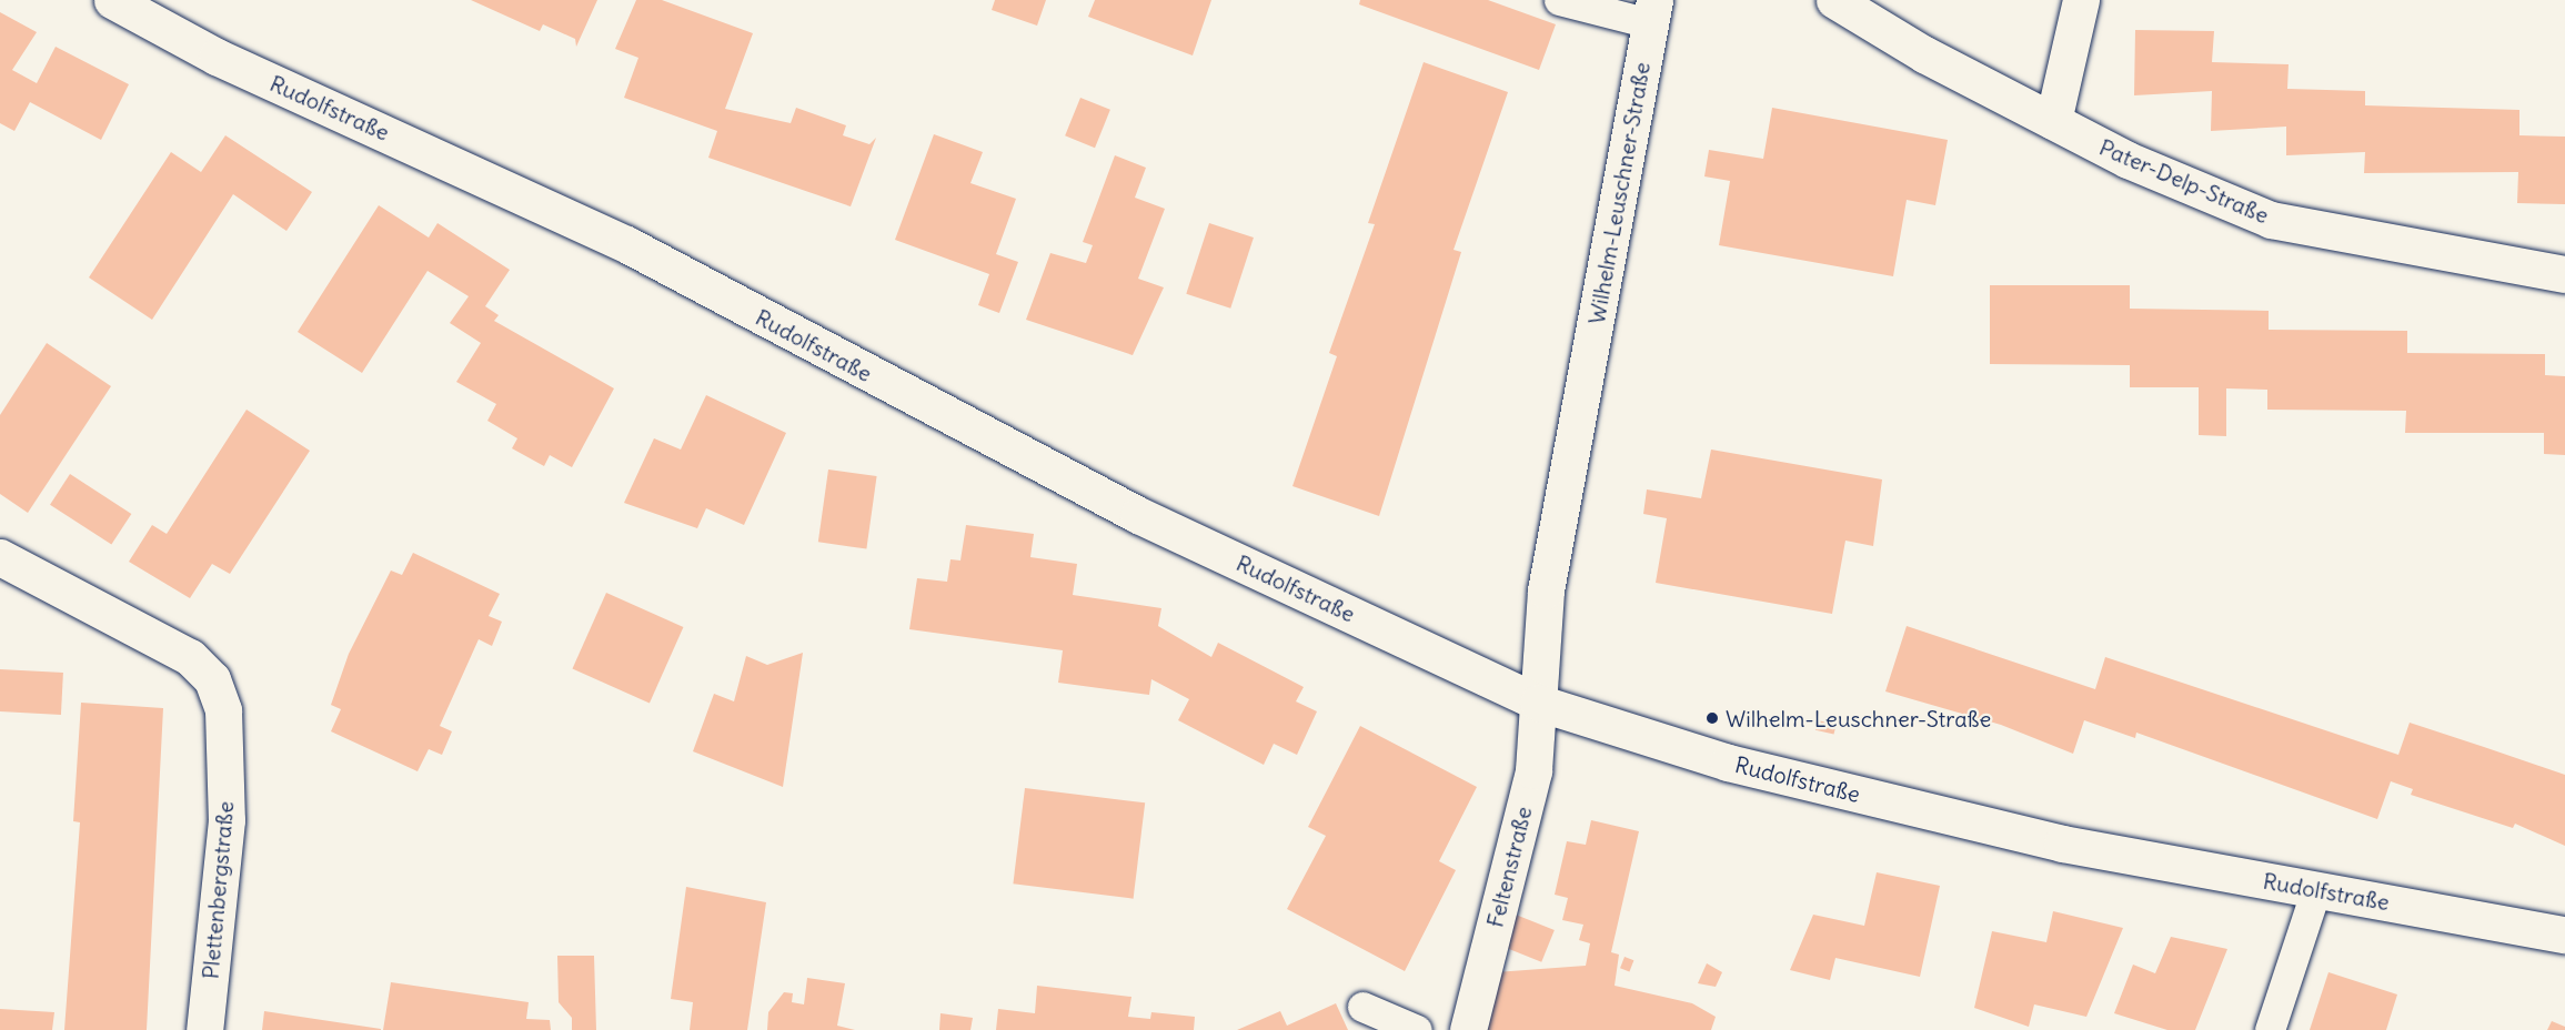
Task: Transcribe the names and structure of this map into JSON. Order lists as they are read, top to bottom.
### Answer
{
  "streets": {
    "street": [
      "Rudolfstraße",
      "Pater-Delp-Straße",
      "Wilhelm-Leuschner-Straße",
      "Feltenstraße",
      "Plettenbergstraße"
    ]
  },
  "crossings": [
    ["Rudolfstraße", "Wilhelm-Leuschner-Straße"],
    ["Rudolfstraße", "Feltenstraße"],
    ["Wilhelm-Leuschner-Straße", "Feltenstraße"]
  ],
  "places": ["Wilhelm-Leuschner-Straße"]
}
